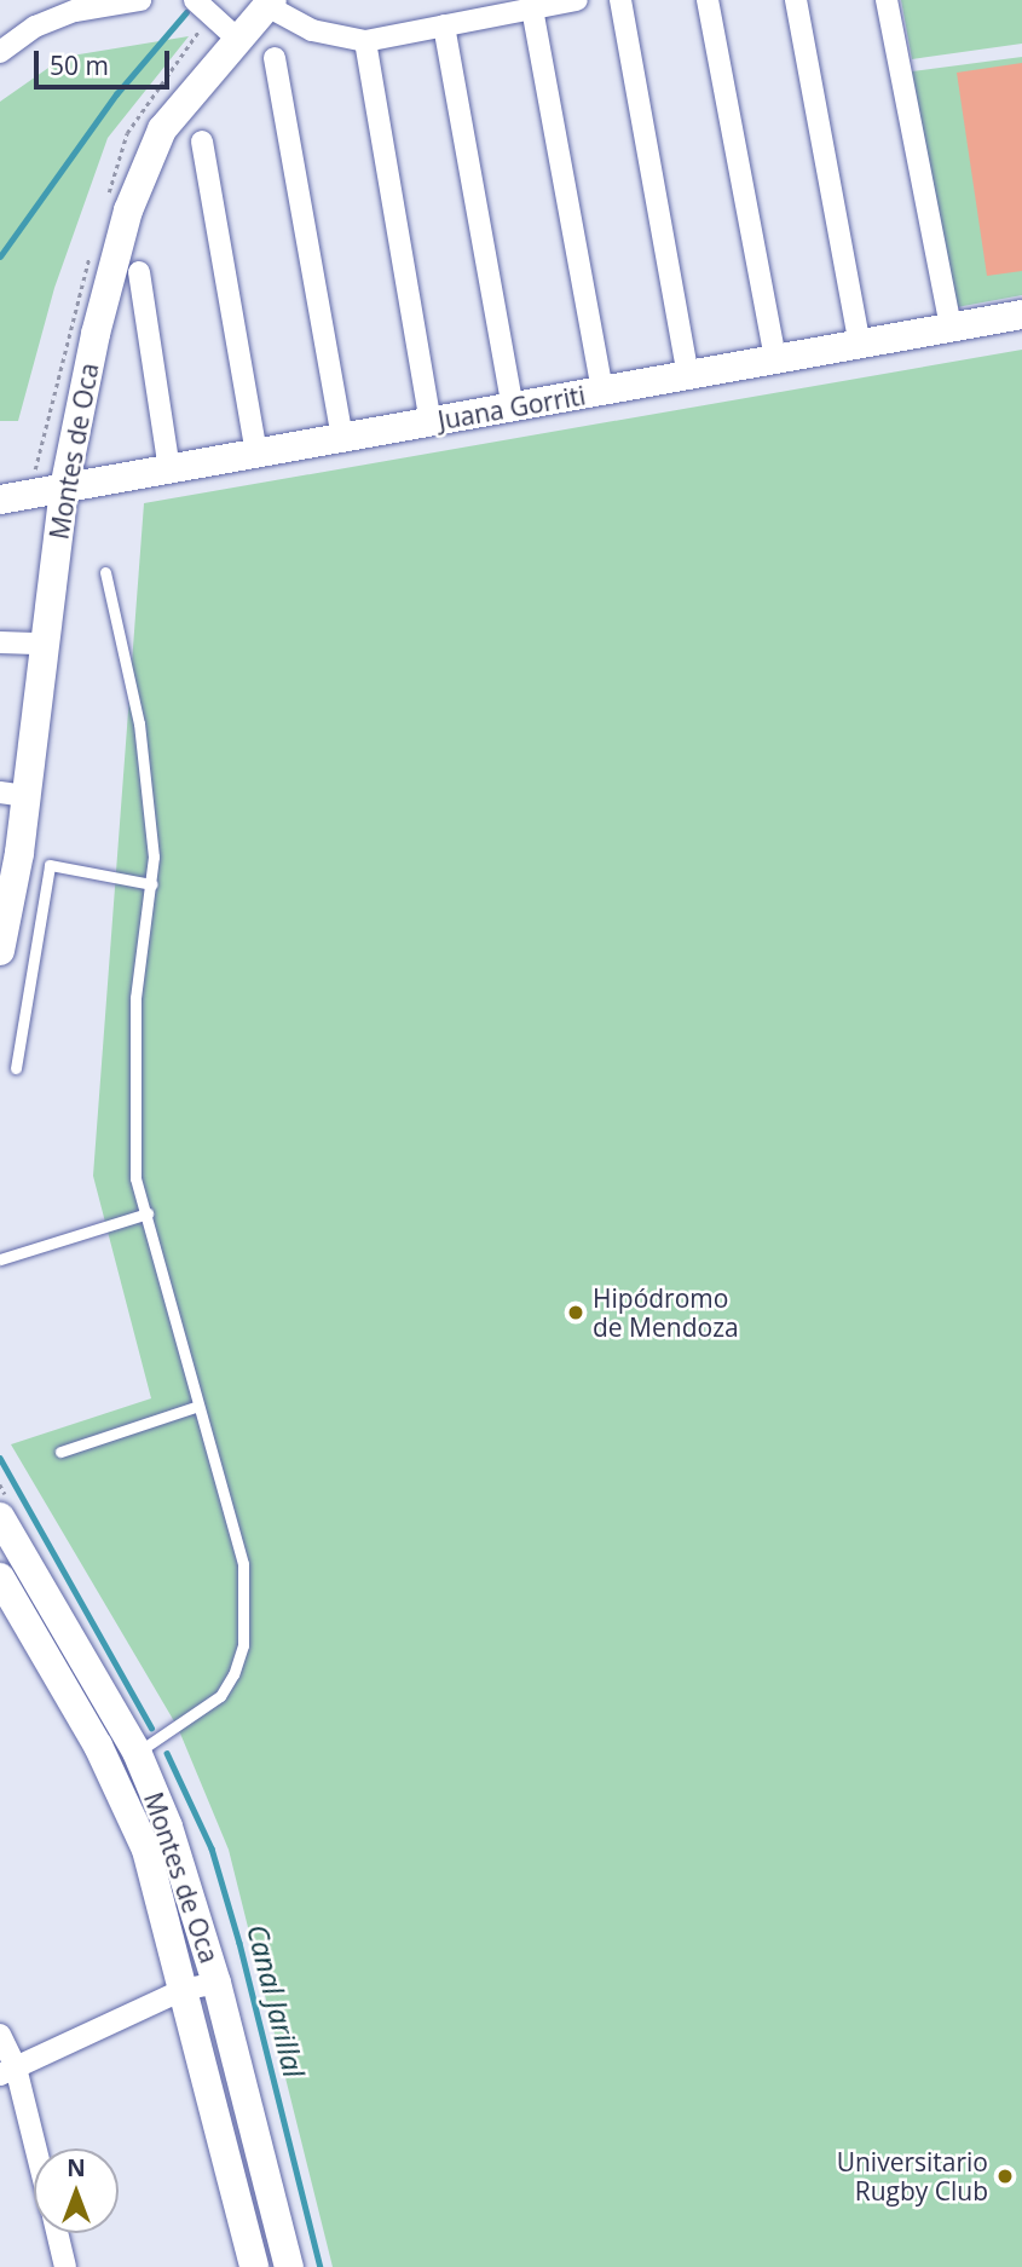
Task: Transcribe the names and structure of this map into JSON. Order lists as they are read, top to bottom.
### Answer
{
  "streets": {
    "main road": ["Juana Gorriti", "Montes de Oca"]
  },
  "crossings": [
    ["Juana Gorriti", "Montes de Oca"]
  ],
  "water": ["Canal Jarillal"],
  "places": ["Hipódromo de Mendoza", "Universitario Rugby Club"],
  "scale_bar": "50 m",
  "north": "top"
}
